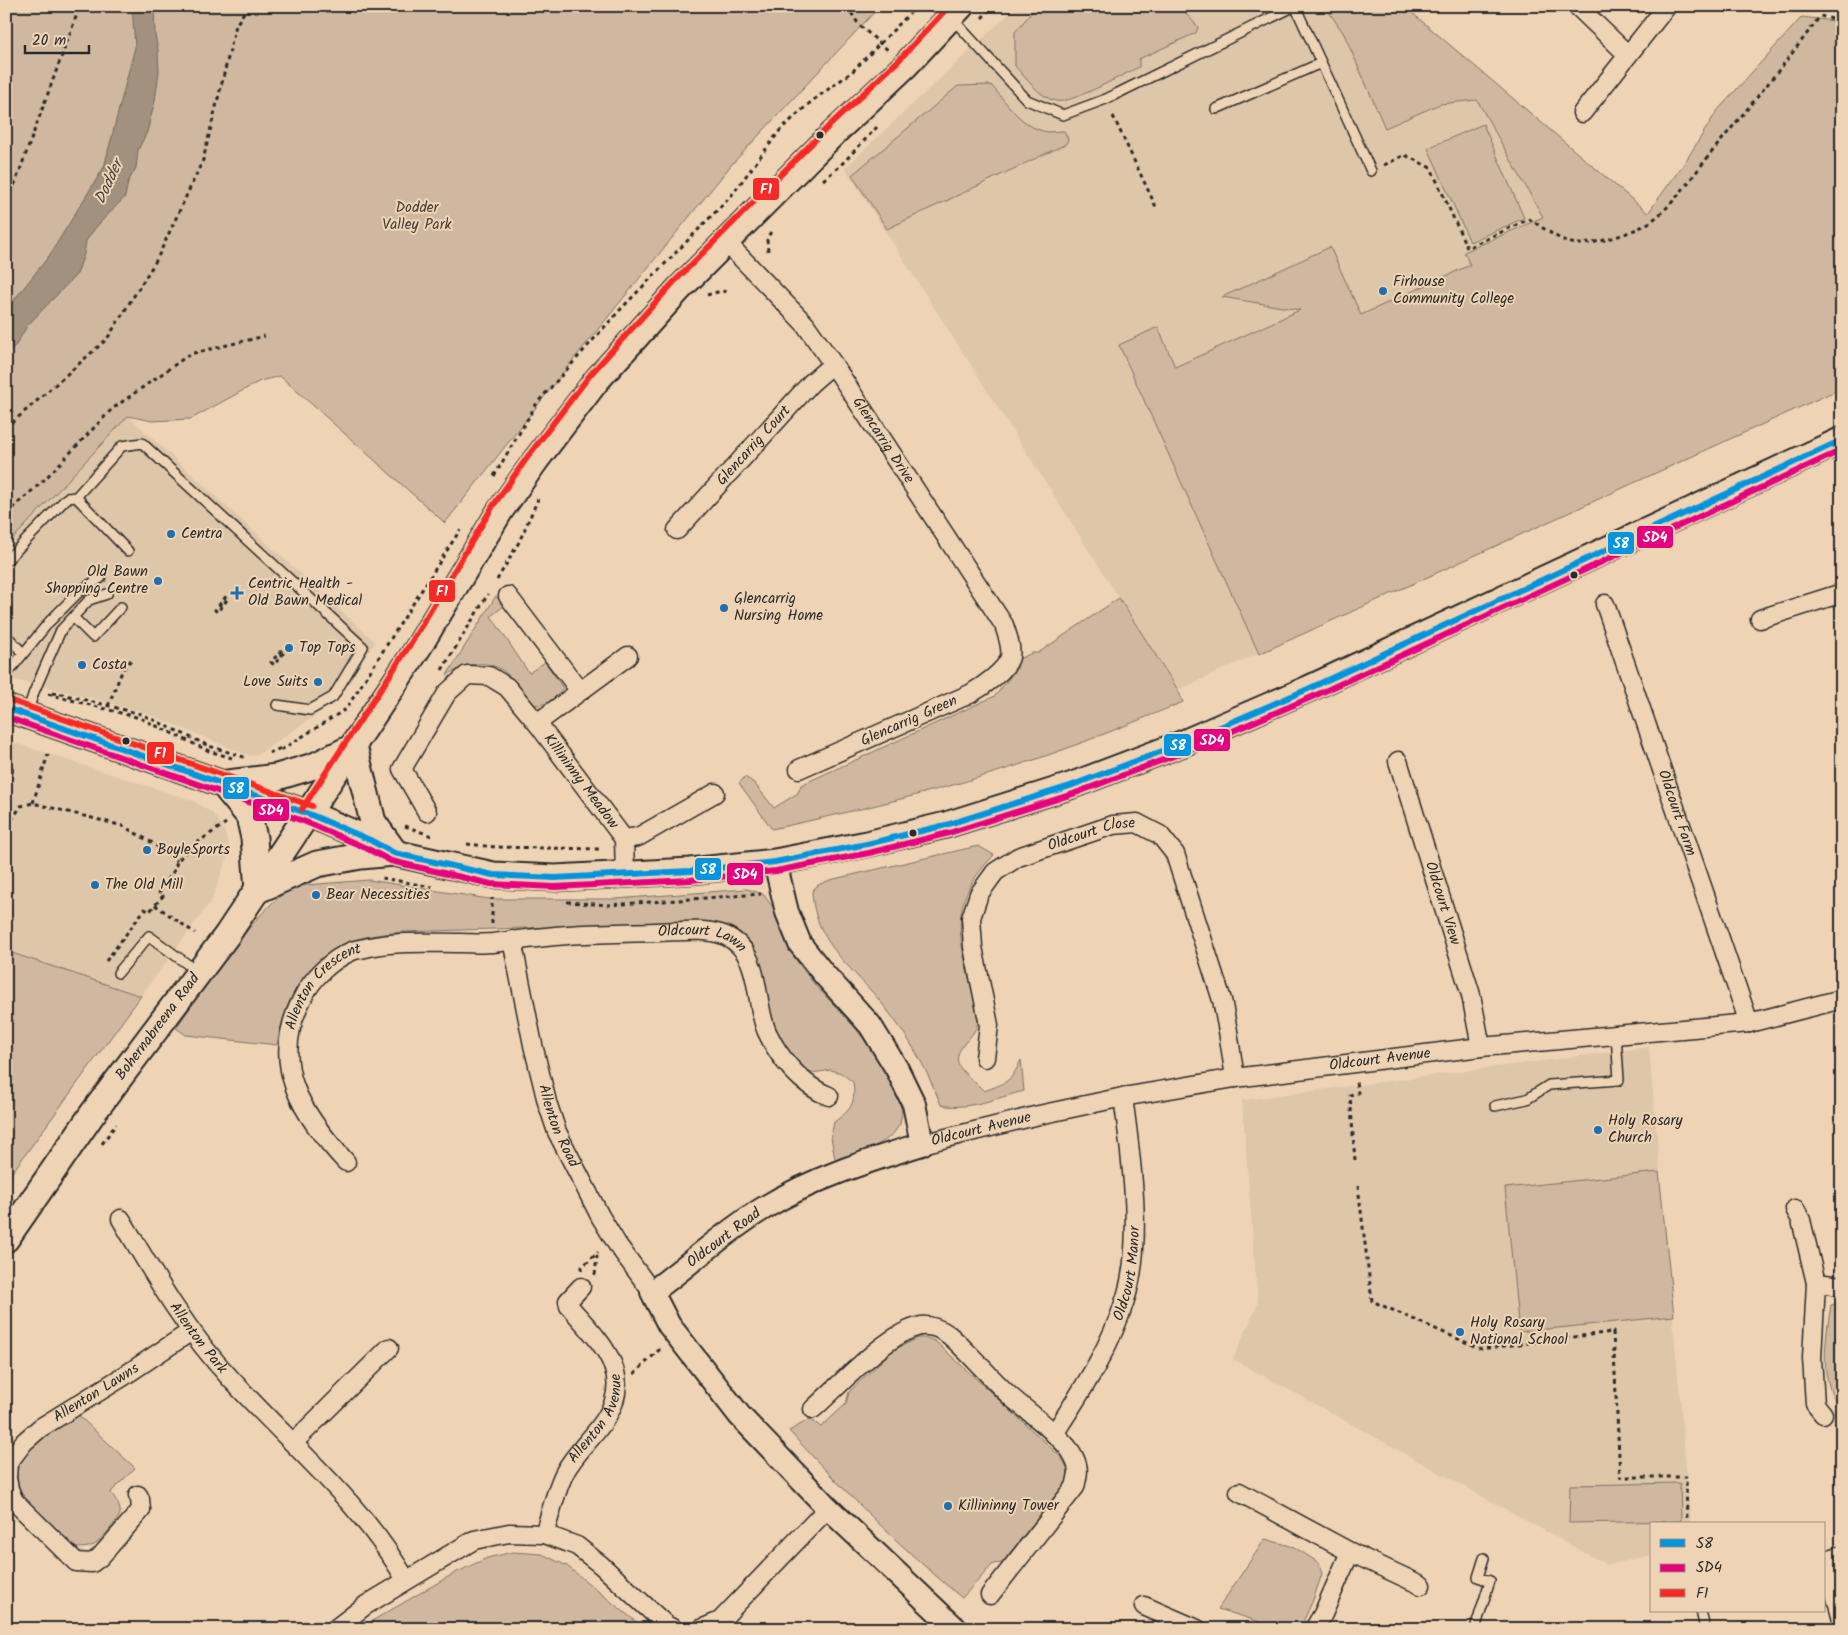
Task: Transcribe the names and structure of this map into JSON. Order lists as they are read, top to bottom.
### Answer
{
  "streets": {
    "main road": ["Bohernabreena Road"],
    "street": [
      "Glencarrig Drive",
      "Glencarrig Court",
      "Glencarrig Green",
      "Killininny Meadow",
      "Oldcourt Farm",
      "Oldcourt Close",
      "Oldcourt View",
      "Oldcourt Lawn",
      "Allenton Crescent",
      "Oldcourt Avenue",
      "Allenton Road",
      "Oldcourt Road",
      "Oldcourt Manor",
      "Allenton Park",
      "Allenton Lawns",
      "Allenton Avenue"
    ]
  },
  "crossings": [
    ["Glencarrig Drive", "Glencarrig Court"],
    ["Glencarrig Drive", "Glencarrig Green"],
    ["Glencarrig Drive", "Bohernabreena Road"],
    ["Oldcourt Farm", "Oldcourt Avenue"],
    ["Oldcourt Close", "Oldcourt Avenue"],
    ["Oldcourt View", "Oldcourt Avenue"],
    ["Oldcourt Lawn", "Allenton Crescent"],
    ["Oldcourt Lawn", "Allenton Road"],
    ["Allenton Crescent", "Allenton Road"],
    ["Oldcourt Avenue", "Oldcourt Road"],
    ["Oldcourt Avenue", "Oldcourt Manor"],
    ["Allenton Road", "Oldcourt Road"],
    ["Allenton Park", "Allenton Lawns"]
  ],
  "water": ["Dodder"],
  "parks": ["Dodder Valley Park"],
  "places": {
    "other": [
      "Firhouse Community College",
      "Centra",
      "Old Bawn Shopping Centre",
      "Glencarrig Nursing Home",
      "Top Tops",
      "Costa",
      "Love Suits",
      "BoyleSports",
      "The Old Mill",
      "Bear Necessities",
      "Holy Rosary Church",
      "Holy Rosary National School",
      "Killininny Tower"
    ],
    "health": ["Centric Health - Old Bawn Medical"]
  },
  "lines": ["transit line F1", "transit line S8", "transit line SD4"],
  "legend": ["S8", "SD4", "F1"],
  "scale_bar": "20 m"
}
